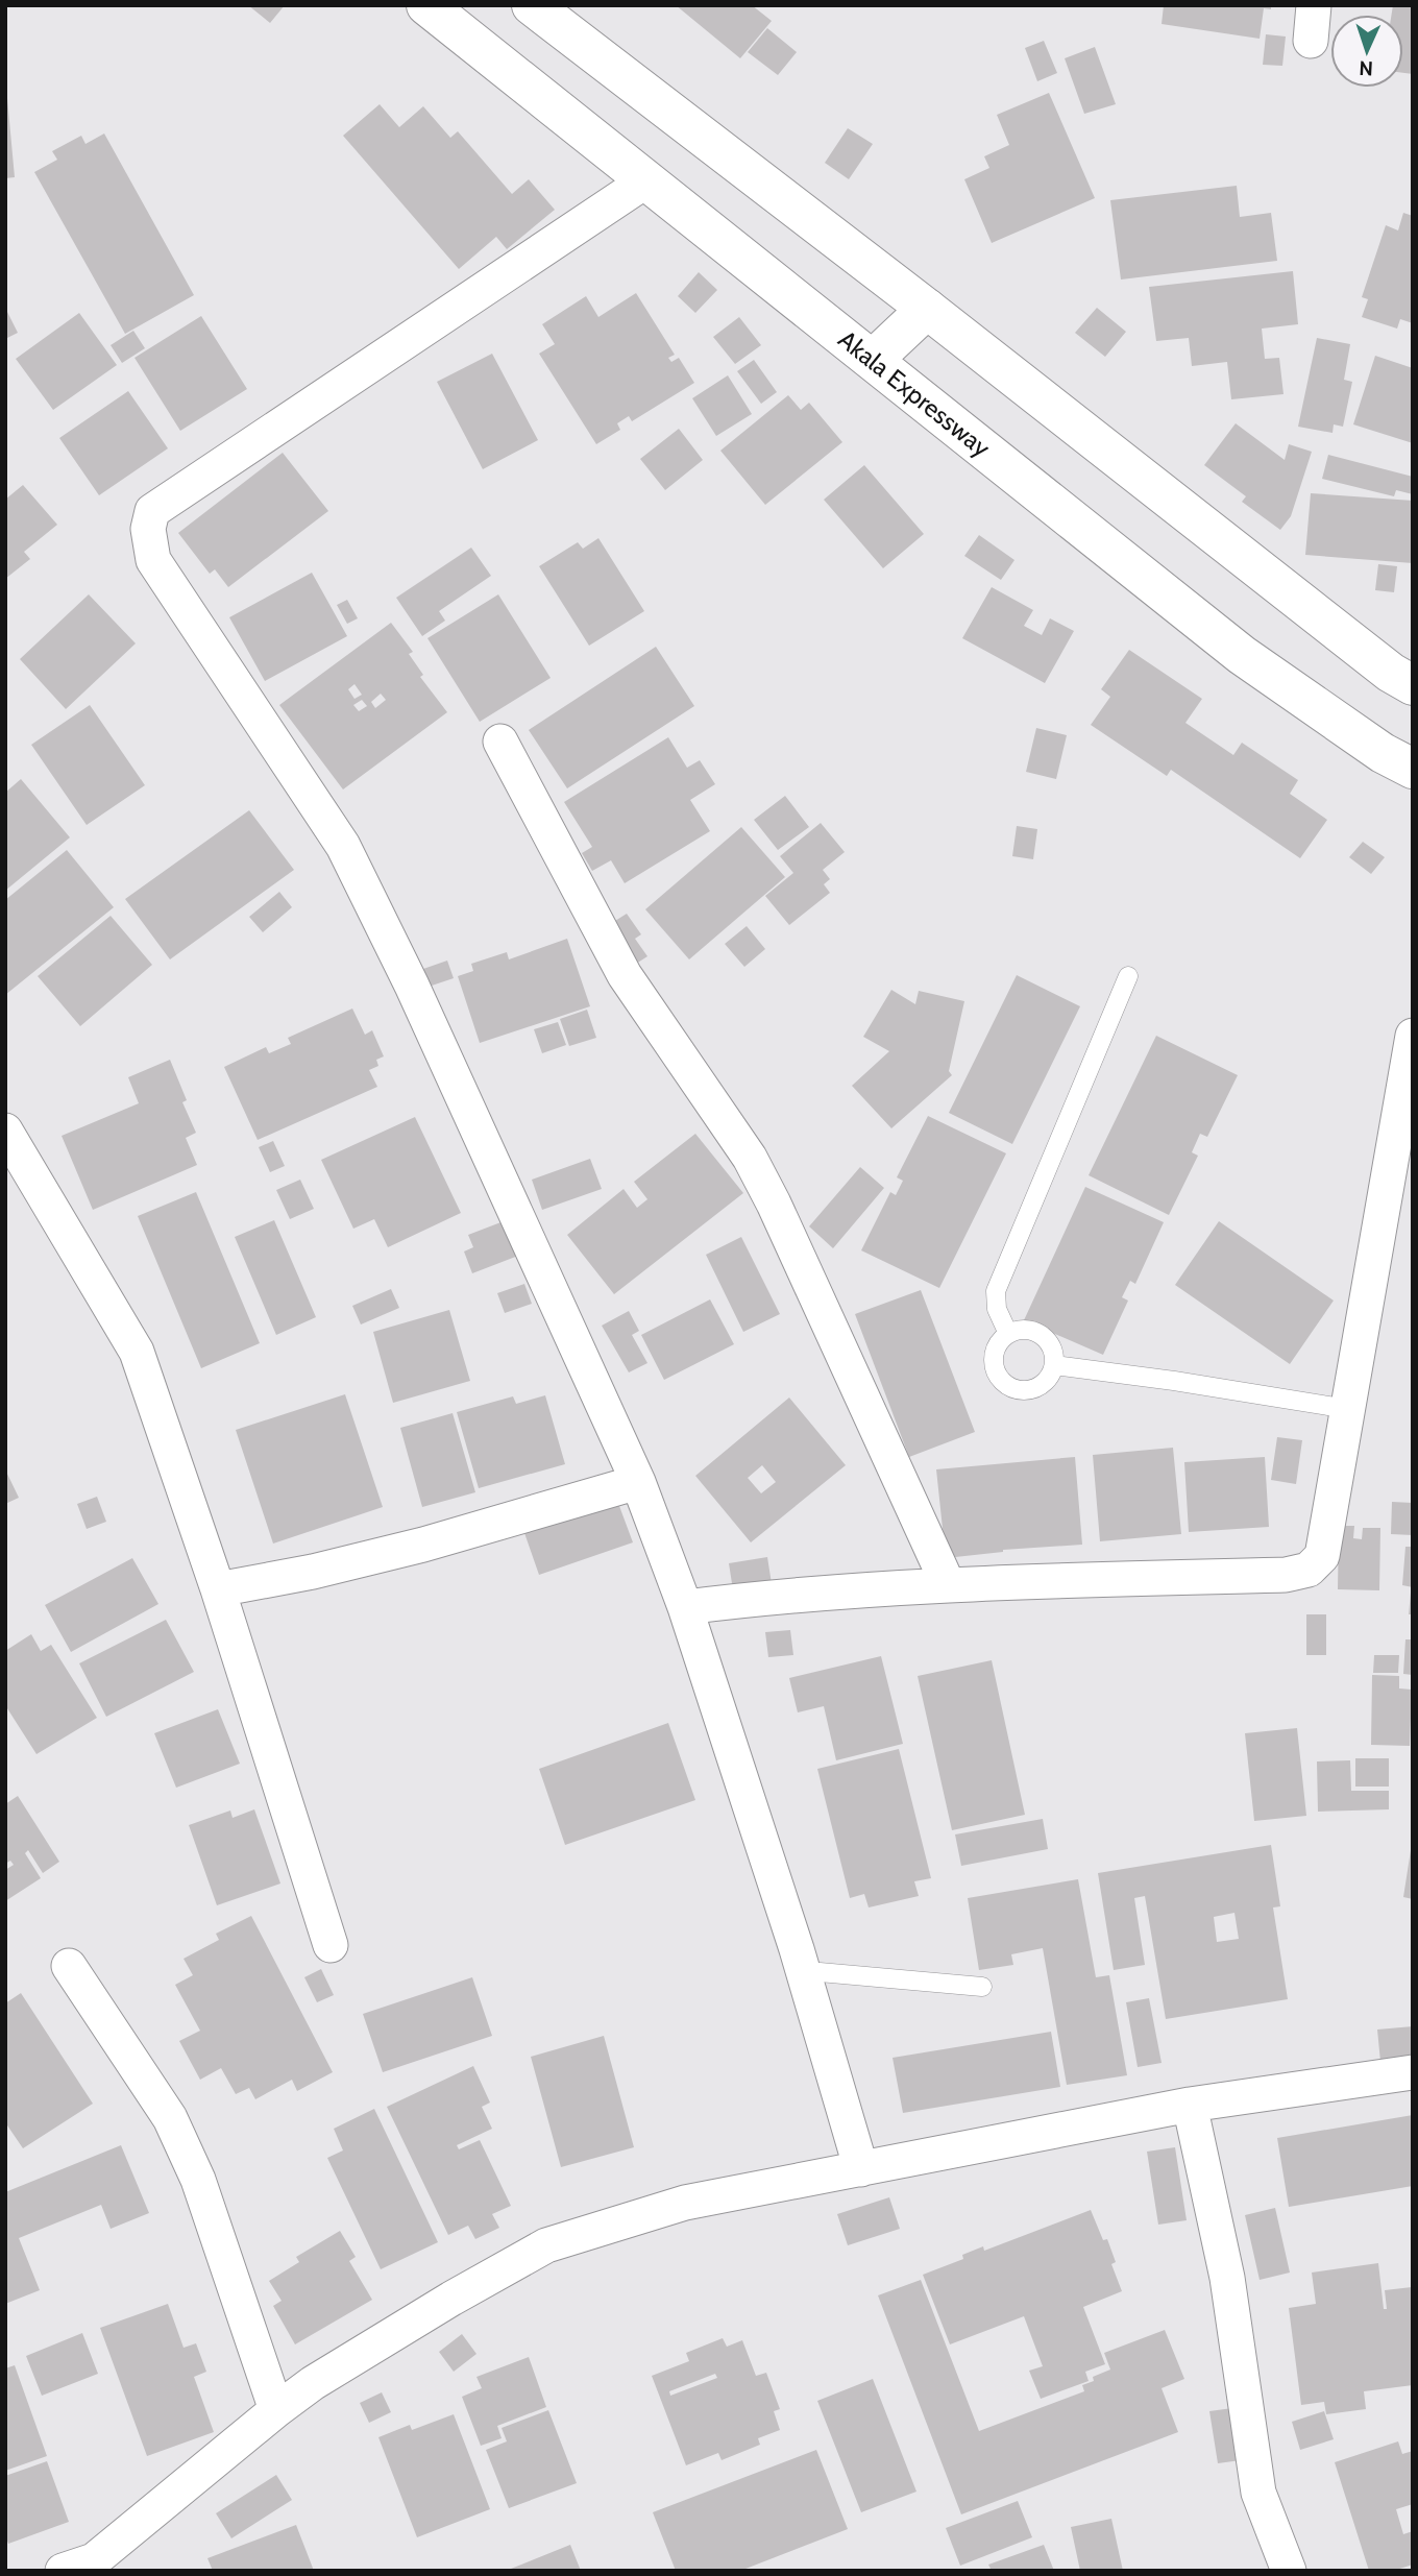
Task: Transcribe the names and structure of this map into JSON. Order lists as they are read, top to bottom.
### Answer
{
  "streets": {
    "main road": ["Akala Expressway"]
  },
  "north": "bottom"
}
